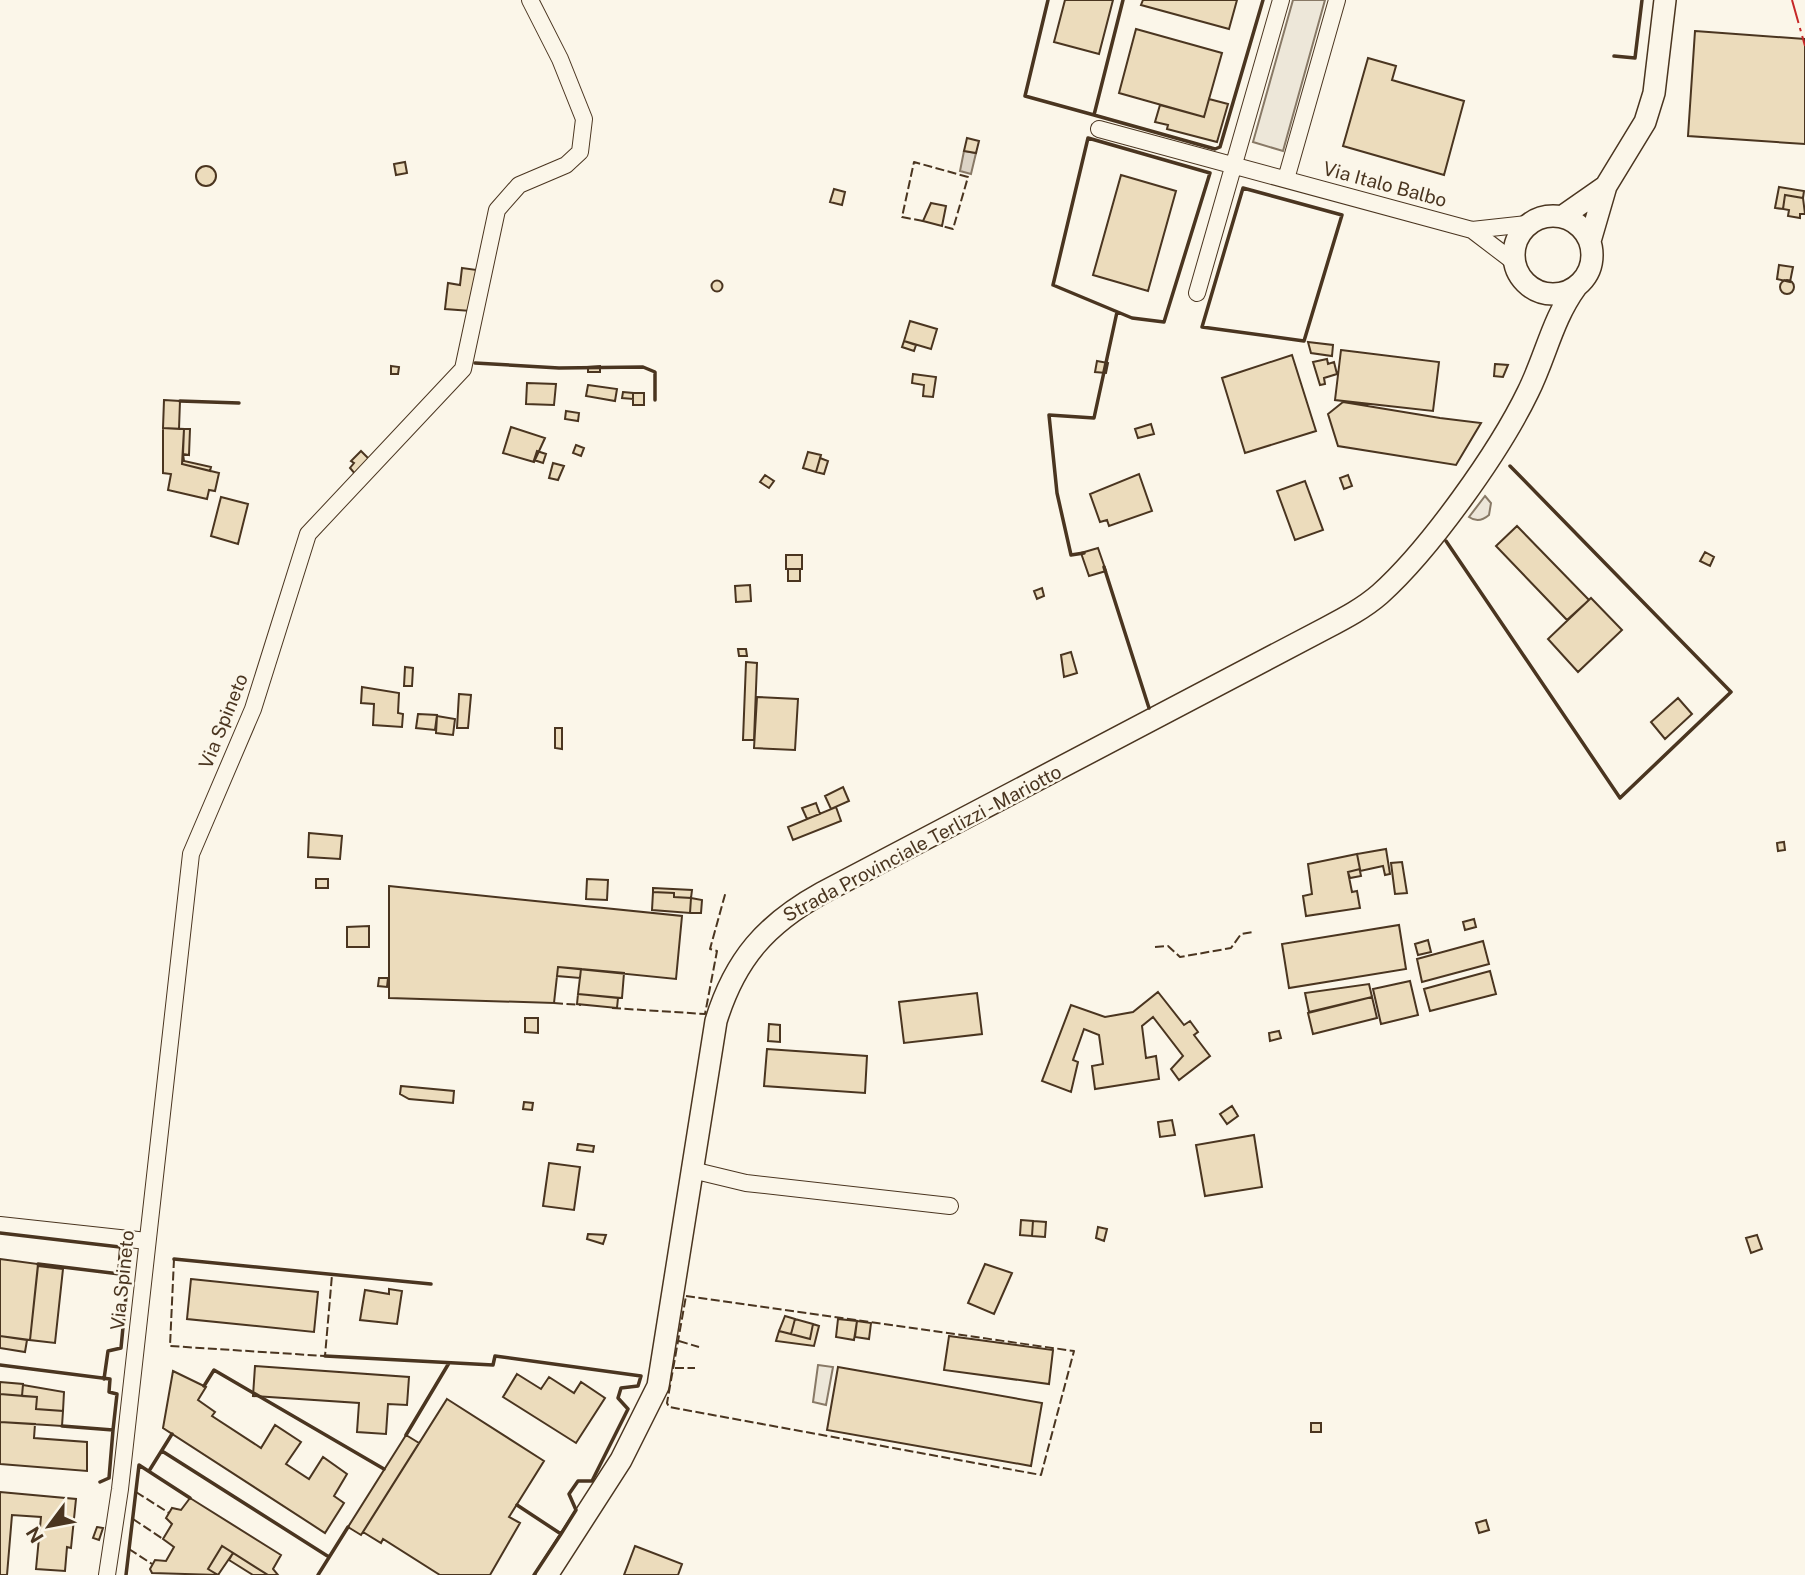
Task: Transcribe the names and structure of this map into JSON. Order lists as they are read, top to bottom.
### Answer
{
  "streets": {
    "main road": ["Strada Provinciale Terlizzi - Mariotto"],
    "street": ["Via Italo Balbo", "Via Spineto"]
  },
  "north": "bottom left"
}
